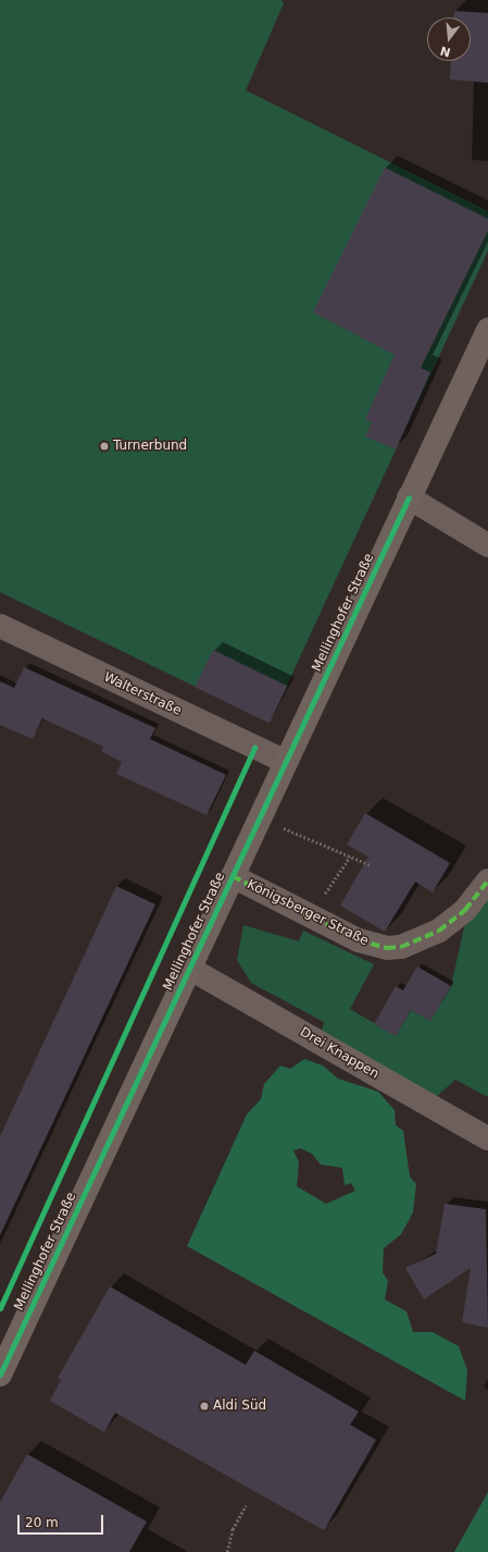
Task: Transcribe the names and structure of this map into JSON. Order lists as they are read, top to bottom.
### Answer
{
  "streets": {
    "main road": ["Mellinghofer Straße"],
    "street": ["Walterstraße", "Königsberger Straße", "Drei Knappen"]
  },
  "crossings": [
    ["Mellinghofer Straße", "Walterstraße"],
    ["Mellinghofer Straße", "Königsberger Straße"],
    ["Mellinghofer Straße", "Drei Knappen"]
  ],
  "places": ["Turnerbund", "Aldi Süd"],
  "scale_bar": "20 m",
  "north": "bottom"
}
